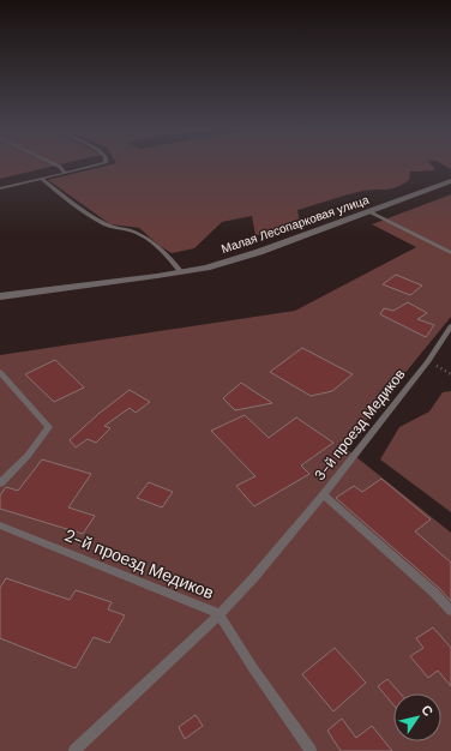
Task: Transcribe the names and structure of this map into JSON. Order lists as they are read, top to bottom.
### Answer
{
  "streets": {
    "street": ["Малая Лесопарковая улица"],
    "lane": ["3-й проезд Медиков", "2-й проезд Медиков"]
  },
  "north": "top right"
}
